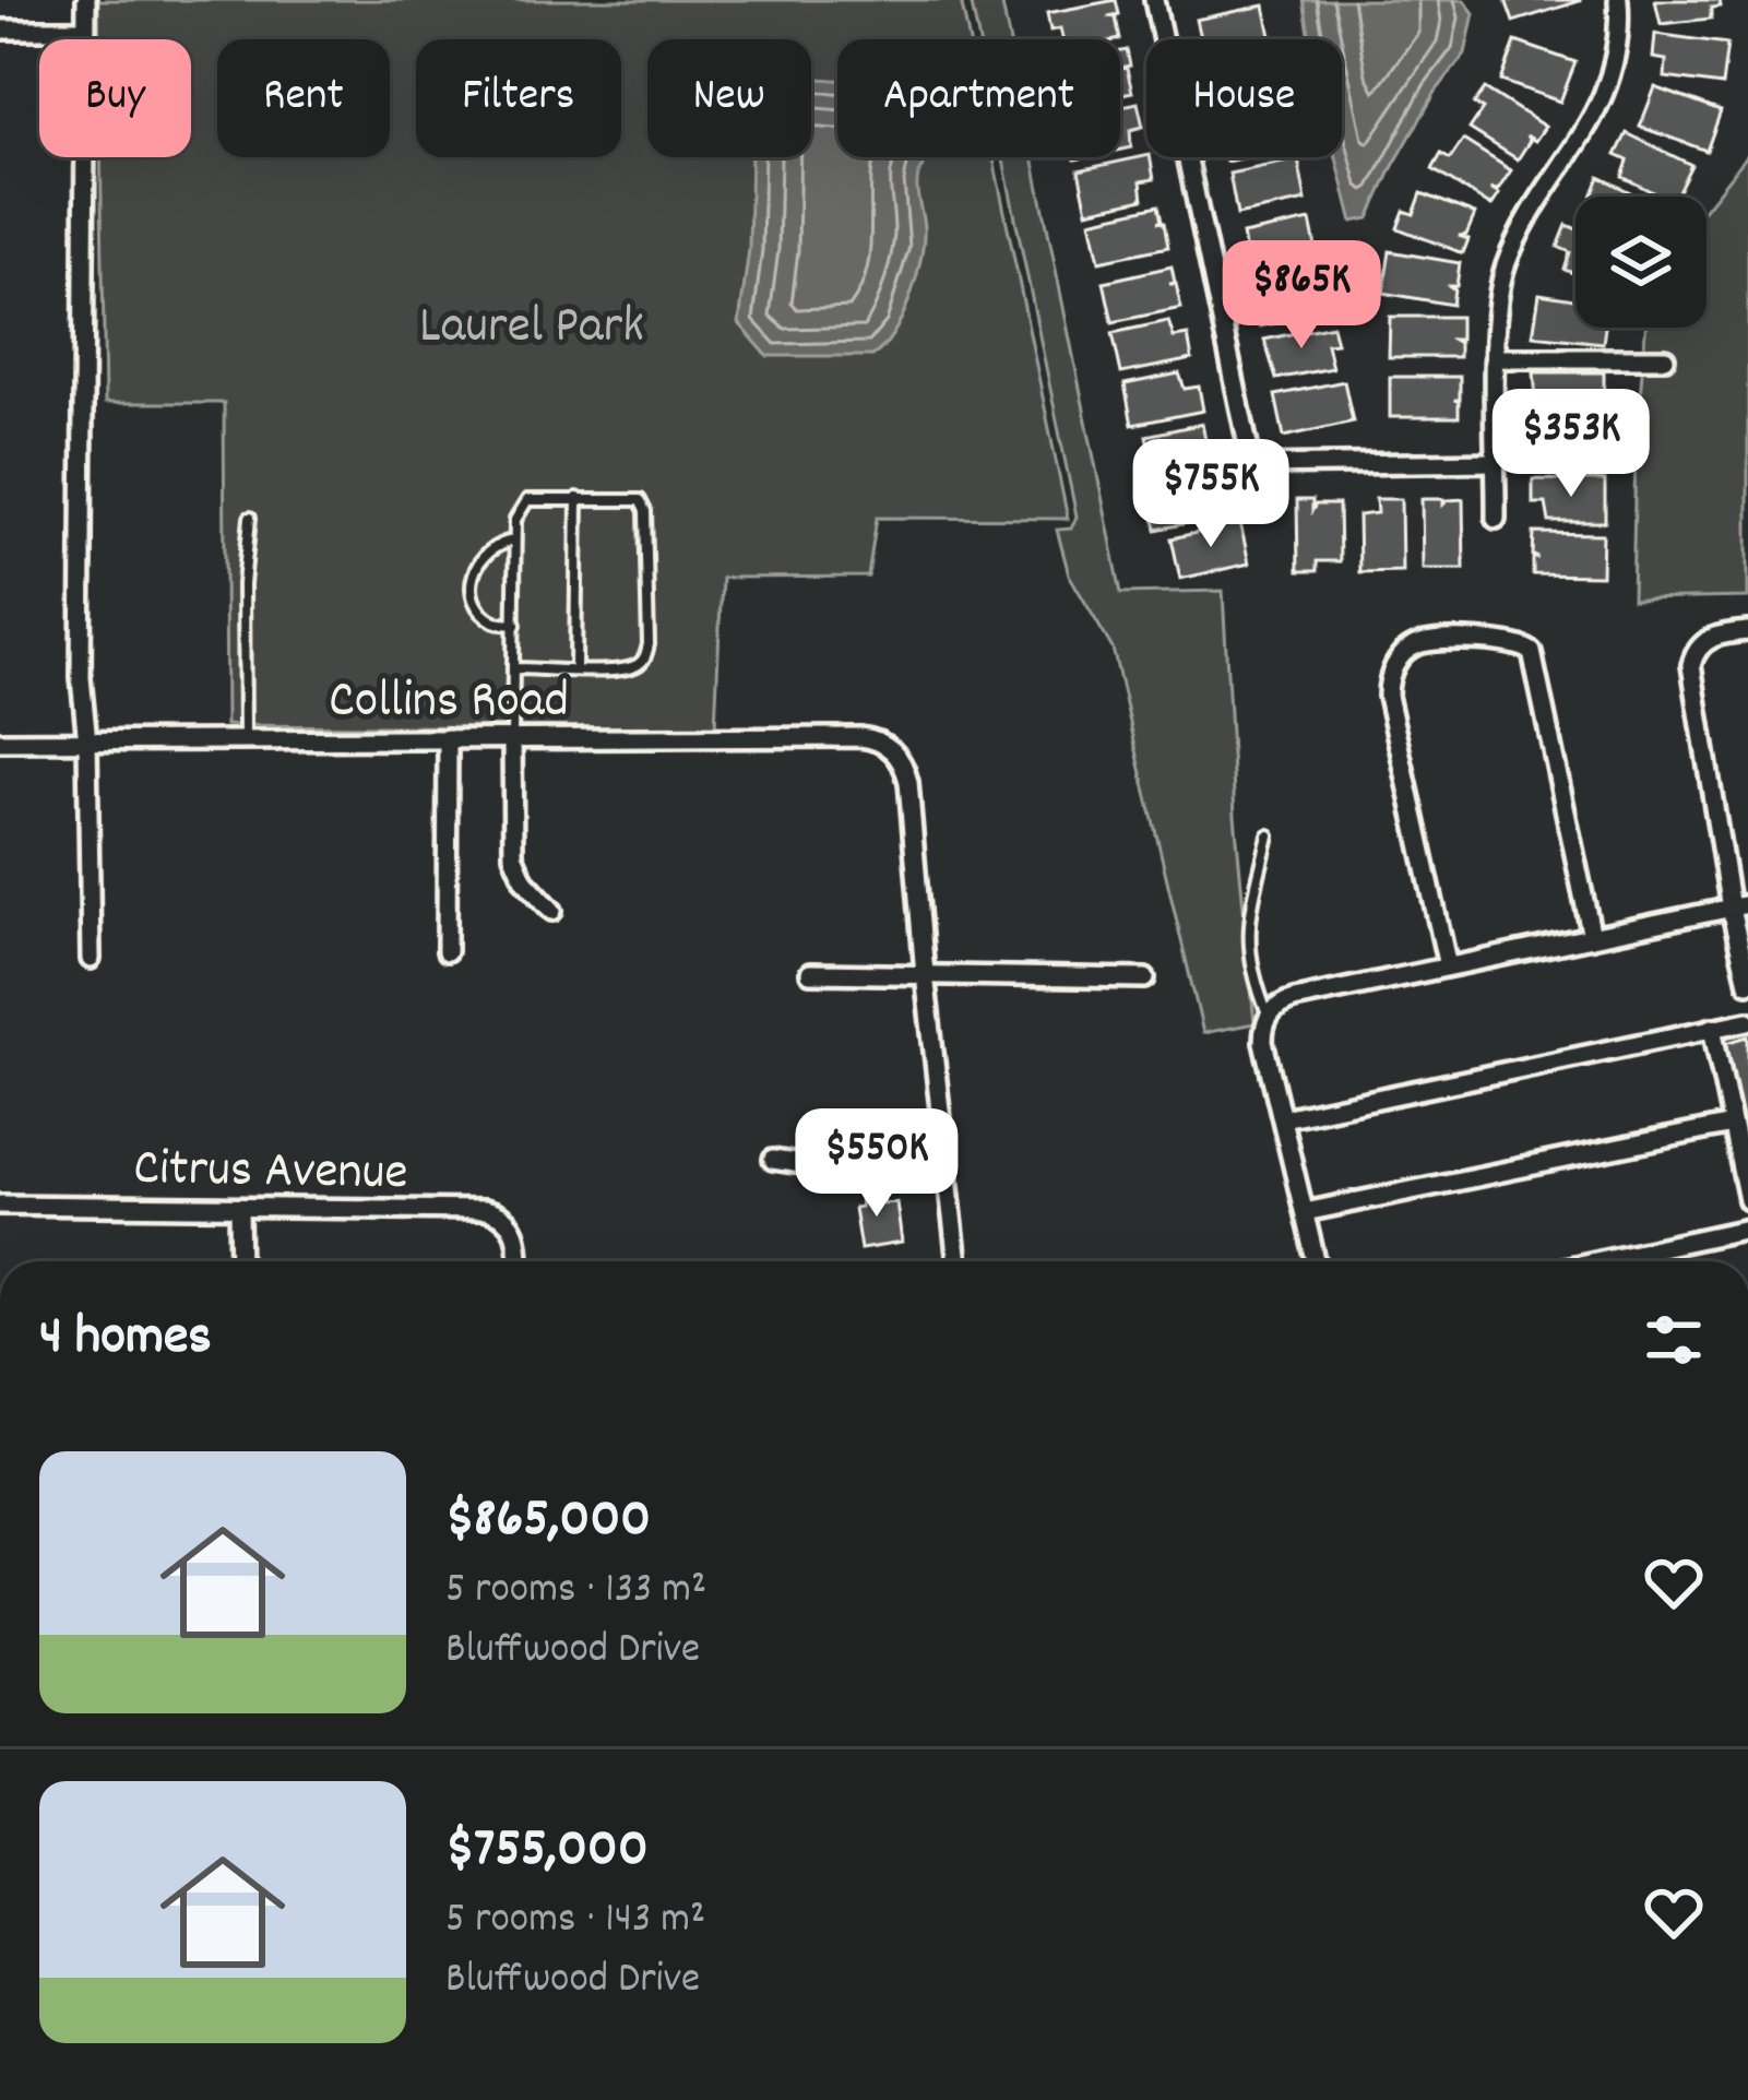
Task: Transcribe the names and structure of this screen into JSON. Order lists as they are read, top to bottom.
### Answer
{
  "streets": {
    "street": ["Collins Road", "Citrus Avenue"]
  },
  "parks": ["Laurel Park"],
  "page": {
    "chip": [
      "Buy",
      "Rent",
      "Filters",
      "New",
      "Apartment",
      "House"
    ],
    "price": [
      "$865K",
      "$353K",
      "$755K",
      "$550K"
    ],
    "heading": "4 homes",
    "list": [
      {
        "name": "$865,000",
        "note": "5 rooms · 133 m² · Bluffwood Drive"
      },
      {
        "name": "$755,000",
        "note": "5 rooms · 143 m² · Bluffwood Drive"
      }
    ]
  }
}
